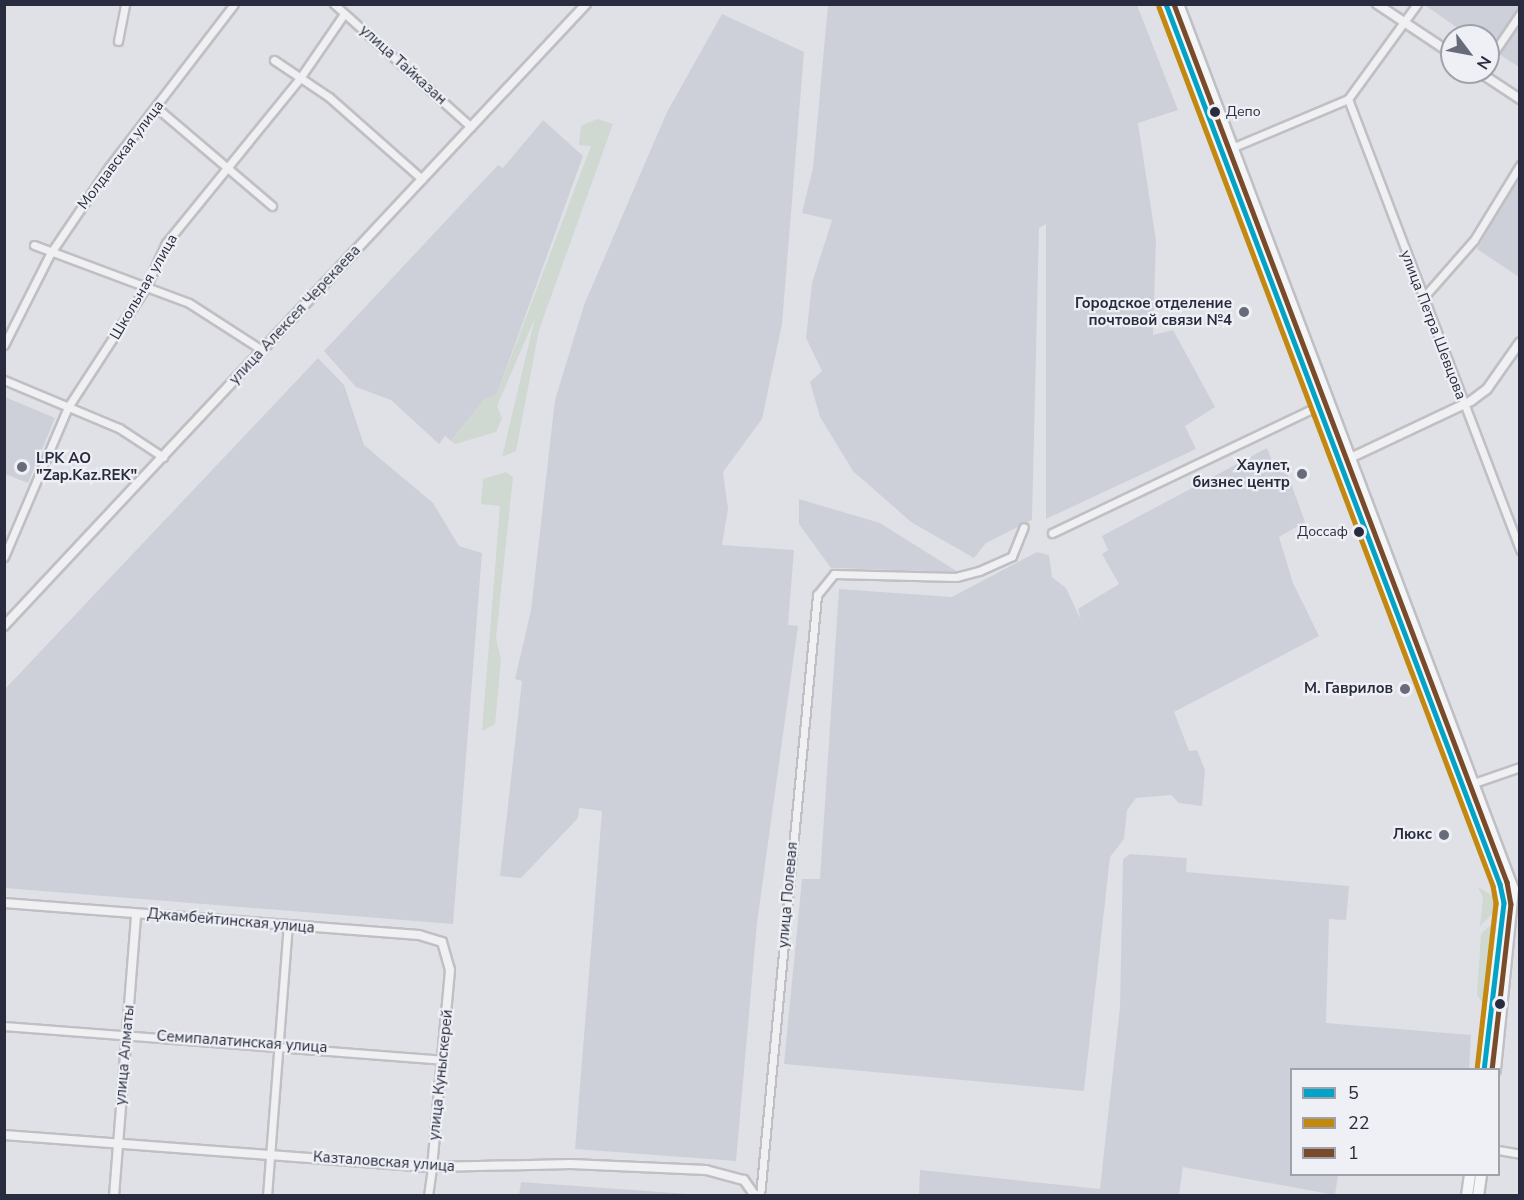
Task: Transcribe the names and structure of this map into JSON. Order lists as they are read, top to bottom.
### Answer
{
  "streets": {
    "street": [
      "улица Тайказан",
      "Молдавская улица",
      "Школьная улица",
      "улица Алексея Черекаева",
      "улица Петра Шевцова",
      "улица Полевая",
      "Джамбейтинская улица",
      "Семипалатинская улица",
      "улица Алматы",
      "улица Куныскерей",
      "Казталовская улица"
    ]
  },
  "crossings": [
    ["улица Тайказан", "Школьная улица"],
    ["улица Тайказан", "улица Алексея Черекаева"],
    ["Джамбейтинская улица", "улица Алматы"],
    ["Джамбейтинская улица", "улица Куныскерей"],
    ["Семипалатинская улица", "улица Алматы"],
    ["Семипалатинская улица", "улица Куныскерей"],
    ["улица Алматы", "Казталовская улица"],
    ["улица Куныскерей", "Казталовская улица"]
  ],
  "places": [
    "Депо",
    "Городское отделение почтовой связи №4",
    "LPK AO \"Zap.Kaz.REK\"",
    "Хаулет, бизнес центр",
    "Доссаф",
    "М. Гаврилов",
    "Люкс"
  ],
  "lines": ["transit line 5", "transit line 1", "transit line 22"],
  "legend": ["5", "22", "1"],
  "north": "bottom right"
}
